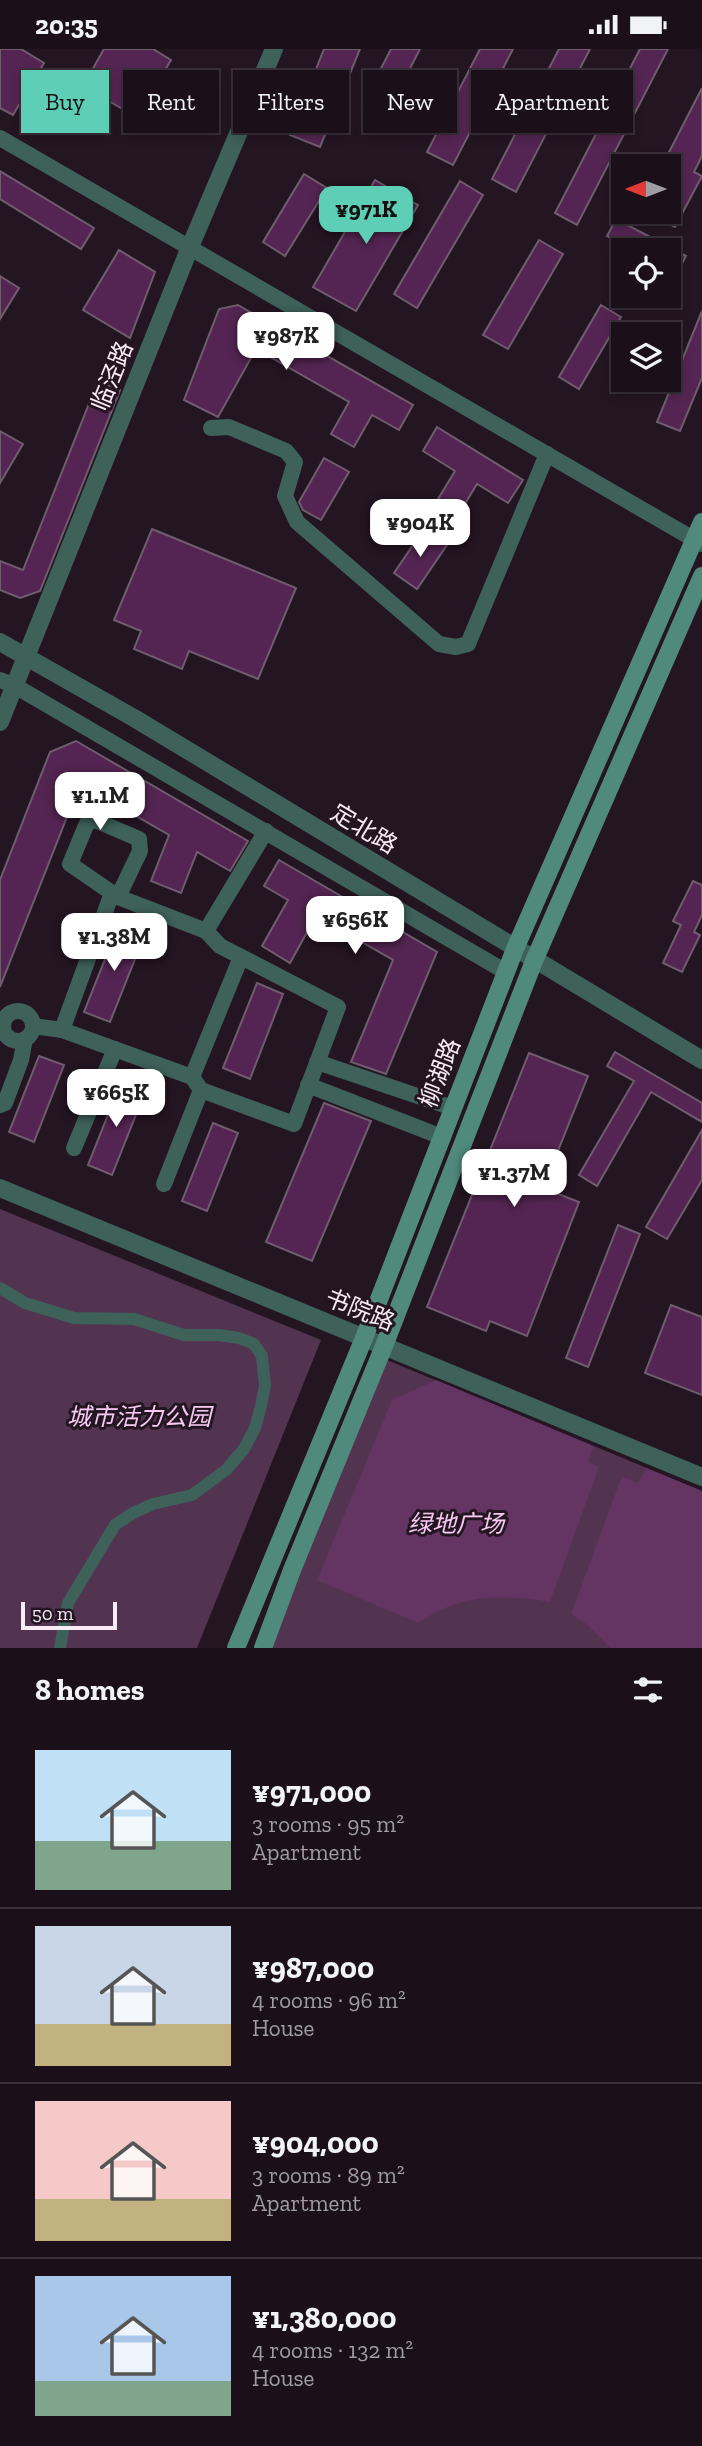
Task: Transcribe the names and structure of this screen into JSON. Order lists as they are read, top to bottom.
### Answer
{
  "streets": {
    "main road": ["柳湖路"],
    "street": ["临泾路", "定北路", "书院路"]
  },
  "crossings": [
    ["临泾路", "定北路"],
    ["定北路", "柳湖路"],
    ["柳湖路", "书院路"]
  ],
  "parks": ["城市活力公园", "绿地广场"],
  "scale_bar": "50 m",
  "north": "left",
  "page": {
    "status": "20:35",
    "chip": [
      "Buy",
      "Rent",
      "Filters",
      "New",
      "Apartment"
    ],
    "price": [
      "¥971K",
      "¥987K",
      "¥904K",
      "¥1.1M",
      "¥656K",
      "¥1.38M",
      "¥665K",
      "¥1.37M"
    ],
    "scale": "50 m",
    "heading": "8 homes",
    "list": [
      {
        "name": "¥971,000",
        "note": "3 rooms · 95 m² · Apartment"
      },
      {
        "name": "¥987,000",
        "note": "4 rooms · 96 m² · House"
      },
      {
        "name": "¥904,000",
        "note": "3 rooms · 89 m² · Apartment"
      },
      {
        "name": "¥1,380,000",
        "note": "4 rooms · 132 m² · House"
      }
    ]
  }
}
